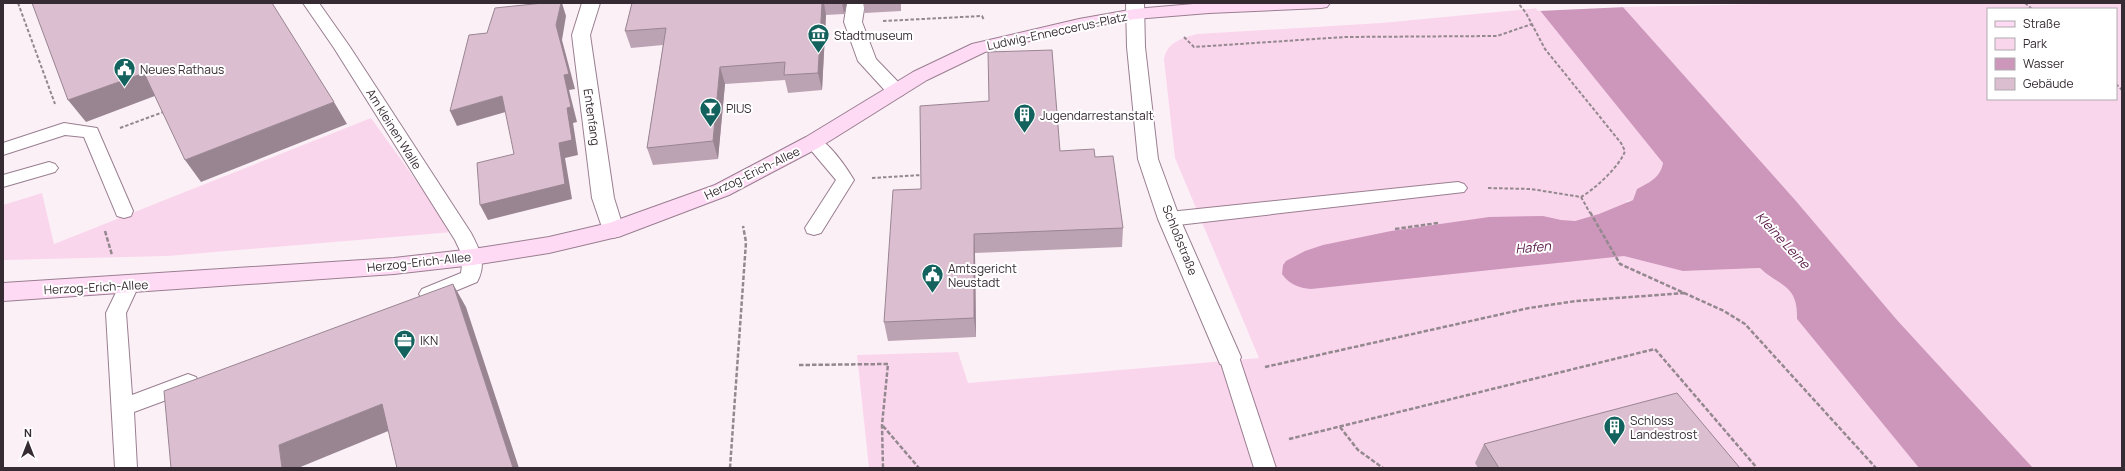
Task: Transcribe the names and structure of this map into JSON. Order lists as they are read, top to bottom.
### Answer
{
  "streets": {
    "main road": ["Ludwig-Enneccerus-Platz", "Herzog-Erich-Allee"],
    "street": ["Entenfang", "Schloßstraße"],
    "lane": ["Am kleinen Walle"]
  },
  "crossings": [
    ["Ludwig-Enneccerus-Platz", "Herzog-Erich-Allee"],
    ["Ludwig-Enneccerus-Platz", "Schloßstraße"],
    ["Entenfang", "Herzog-Erich-Allee"],
    ["Am kleinen Walle", "Herzog-Erich-Allee"]
  ],
  "water": ["Kleine Leine", "Hafen"],
  "places": {
    "museum": ["Stadtmuseum"],
    "public building": ["Neues Rathaus", "Amtsgericht Neustadt"],
    "bar": ["PIUS"],
    "building": ["Jugendarrestanstalt", "Schloss Landestrost"],
    "office": ["IKN"]
  },
  "legend": [
    "Straße",
    "Park",
    "Wasser",
    "Gebäude"
  ],
  "north": "top"
}
